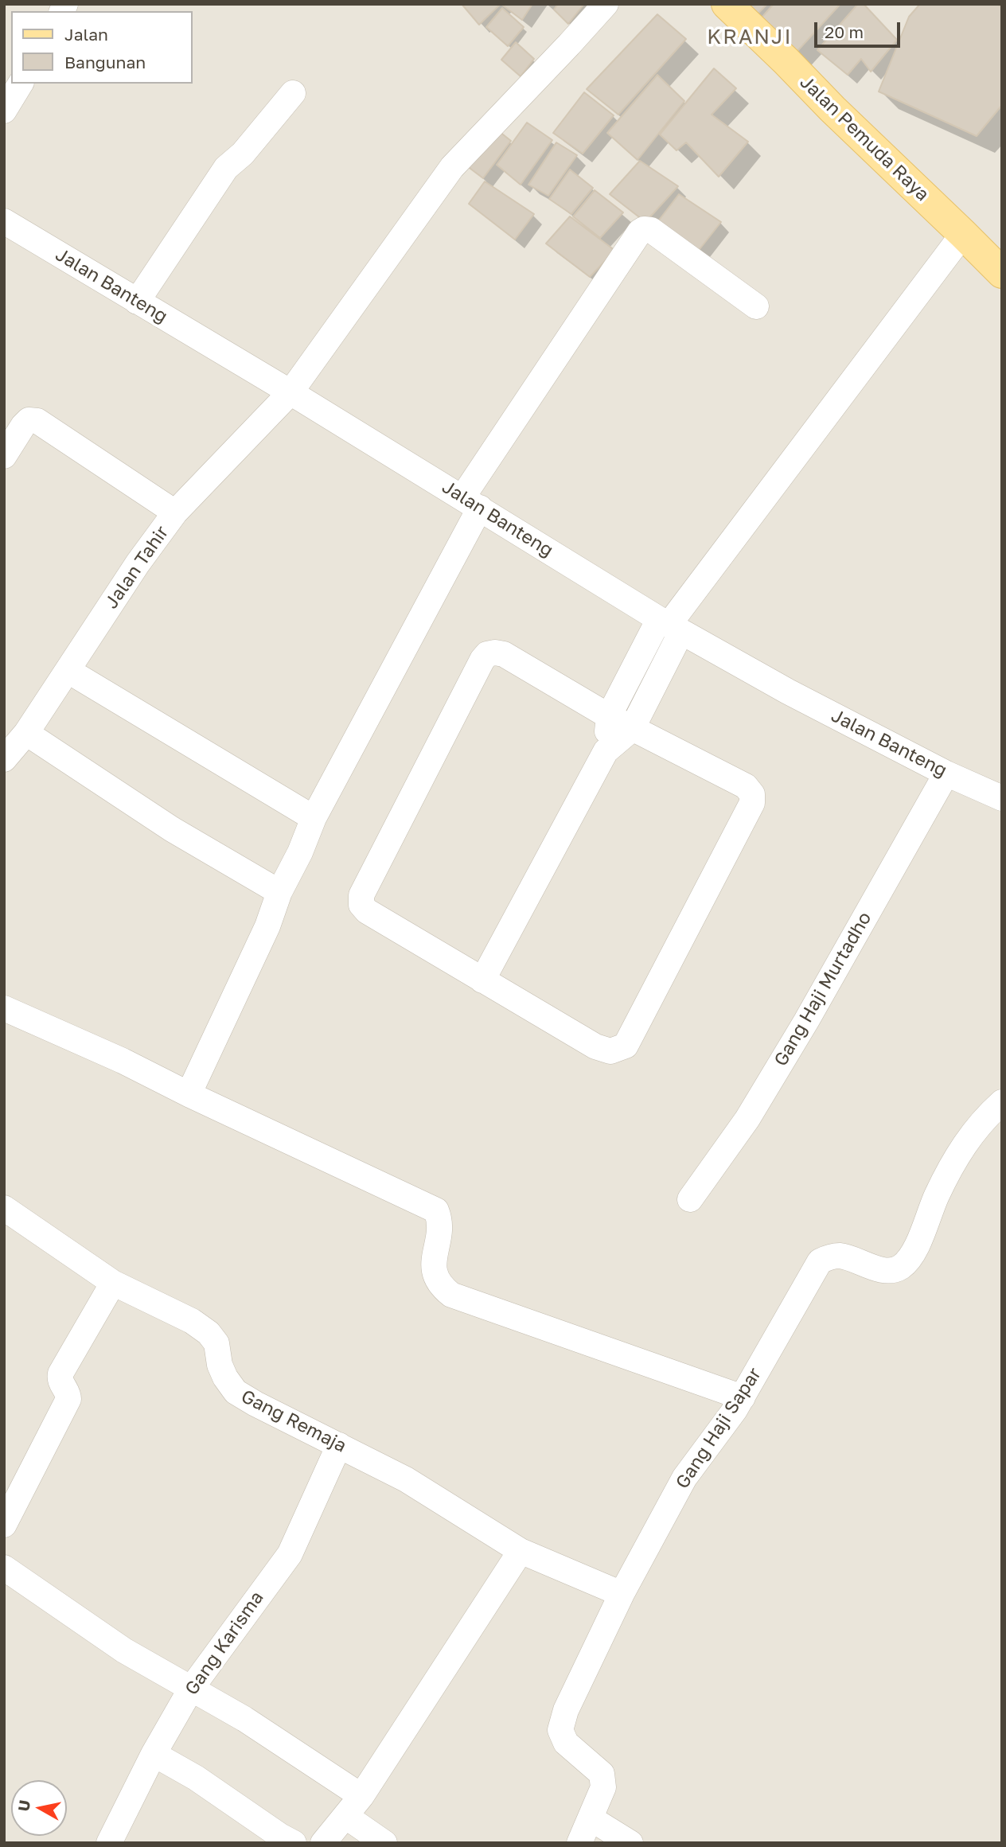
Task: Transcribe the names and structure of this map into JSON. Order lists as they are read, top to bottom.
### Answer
{
  "streets": {
    "main road": ["Jalan Pemuda Raya"],
    "street": [
      "Jalan Banteng",
      "Jalan Tahir",
      "Gang Haji Murtadho",
      "Gang Remaja",
      "Gang Haji Sapar",
      "Gang Karisma"
    ]
  },
  "crossings": [
    ["Jalan Banteng", "Jalan Tahir"],
    ["Jalan Banteng", "Gang Haji Murtadho"],
    ["Gang Remaja", "Gang Haji Sapar"],
    ["Gang Remaja", "Gang Karisma"]
  ],
  "districts": ["KRANJI"],
  "legend": ["Jalan", "Bangunan"],
  "scale_bar": "20 m",
  "north": "left"
}
